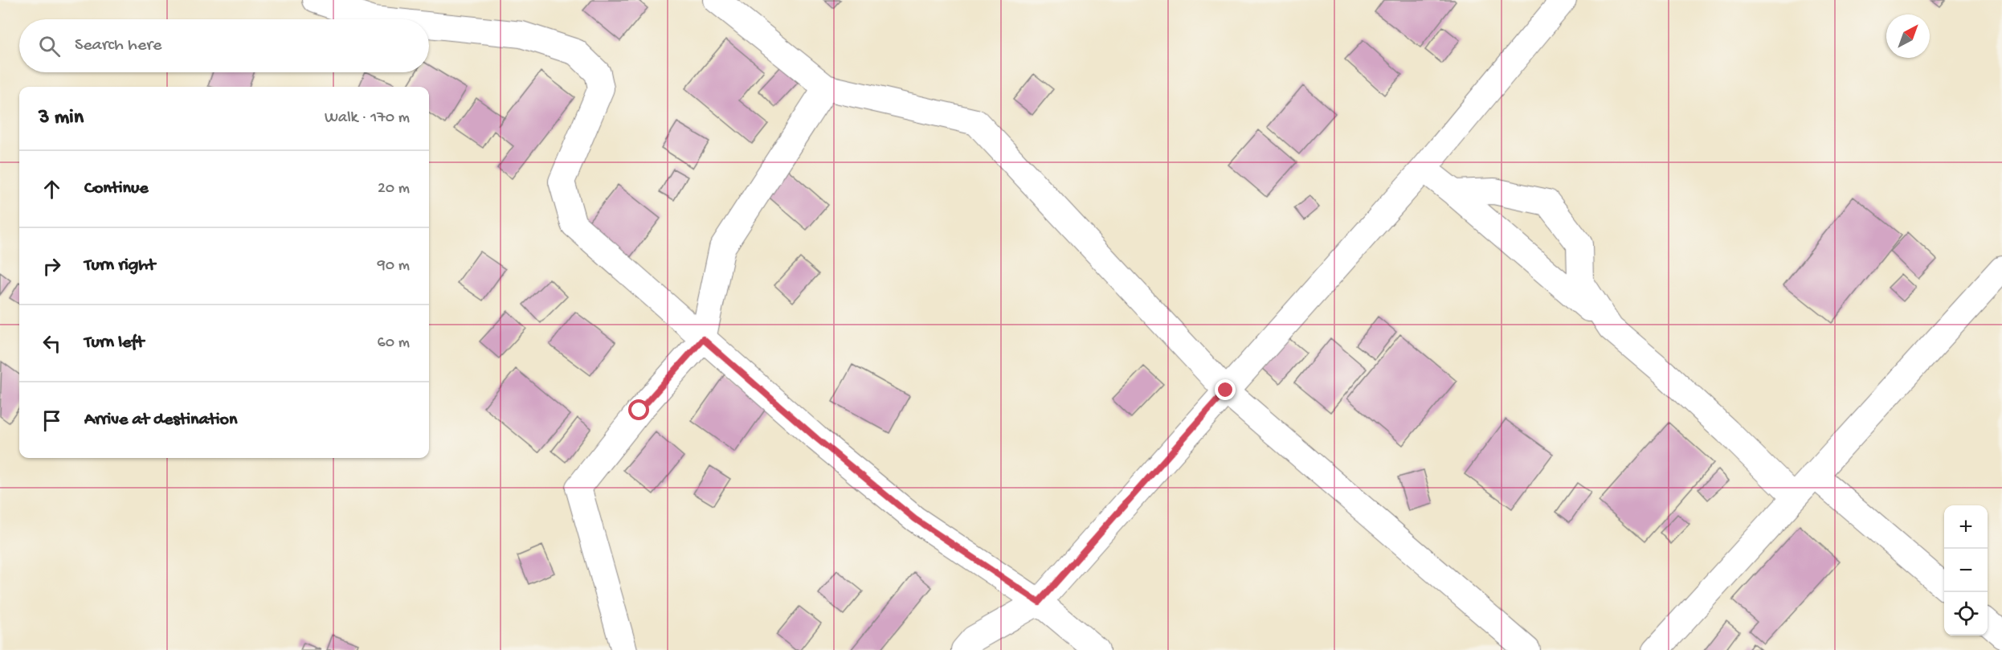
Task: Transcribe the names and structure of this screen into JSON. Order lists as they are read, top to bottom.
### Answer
{
  "north": "top right",
  "page": {
    "search": "Search here",
    "heading": ["3 min", "Walk · 170 m"],
    "list": [
      ["Continue", "20 m"],
      ["Turn right", "90 m"],
      ["Turn left", "60 m"],
      "Arrive at destination"
    ],
    "map_buttons": ["+", "−"]
  }
}
